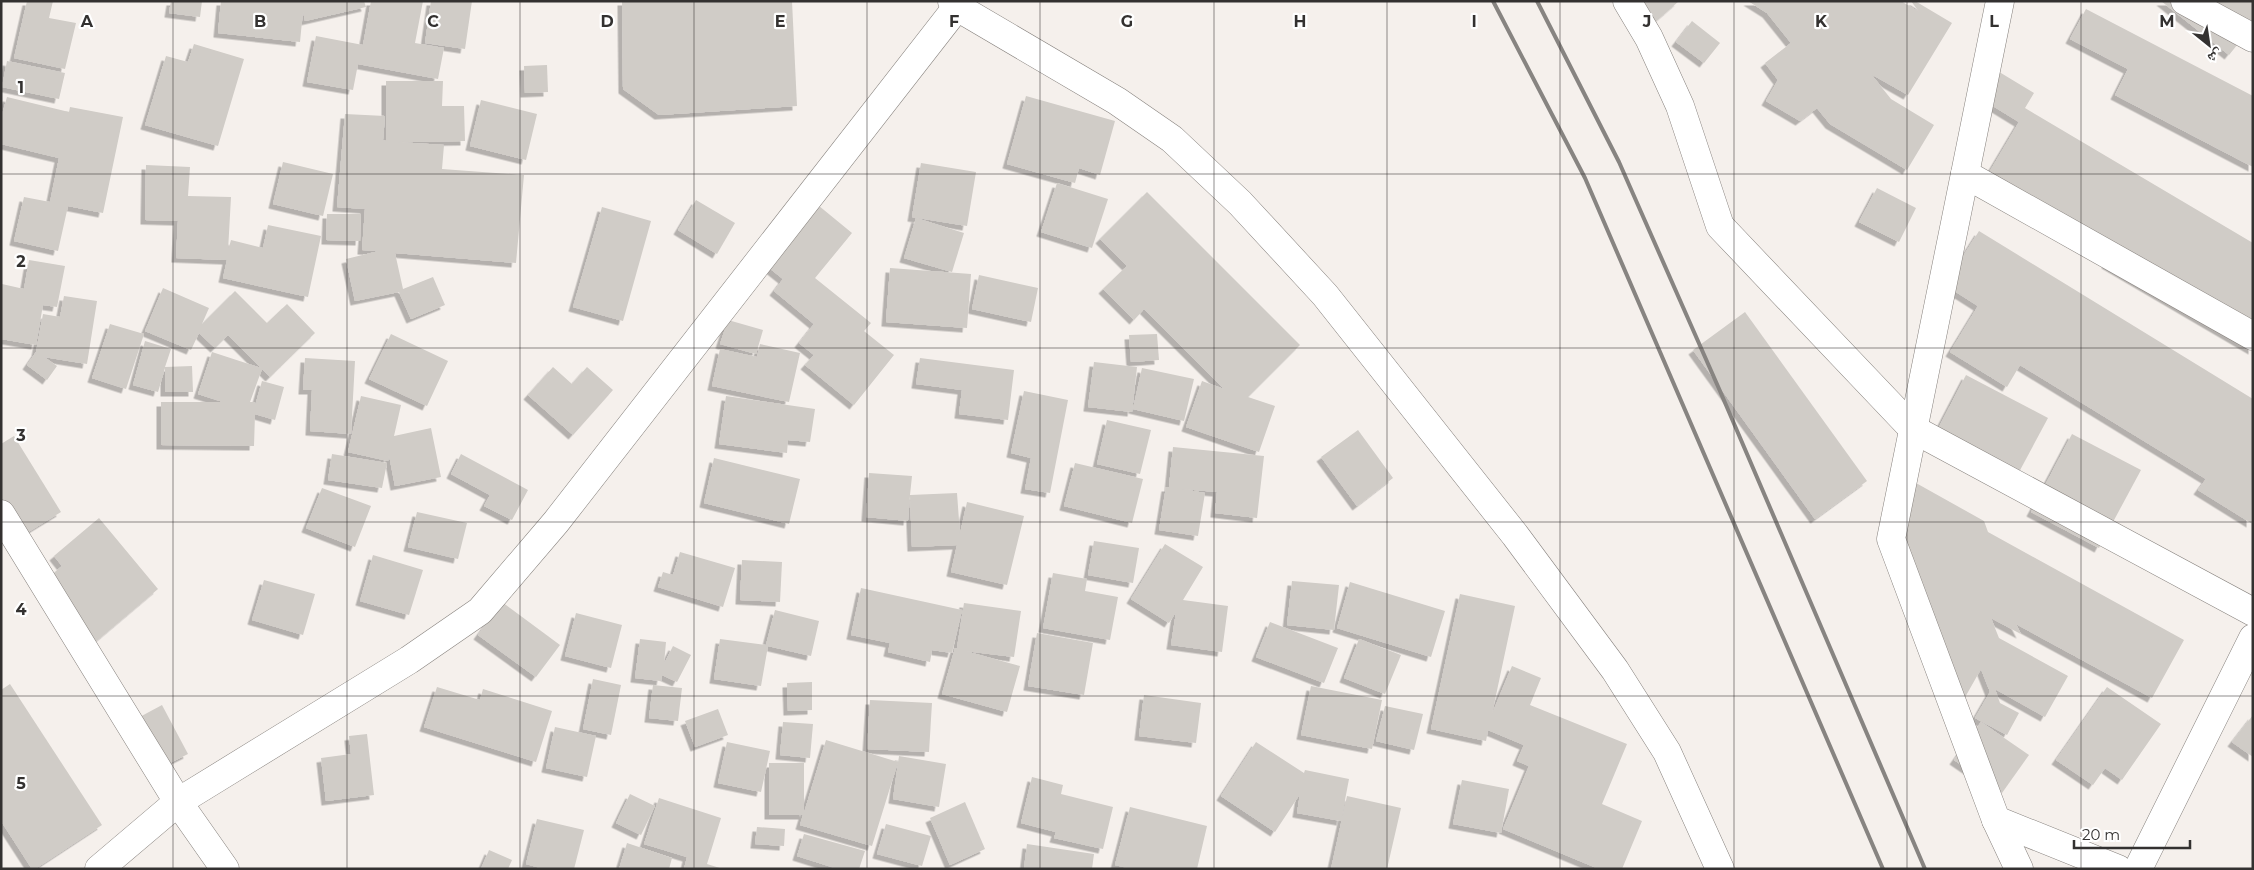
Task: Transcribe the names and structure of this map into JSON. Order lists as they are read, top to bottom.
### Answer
{
  "scale_bar": "20 m",
  "north": "bottom right",
  "grid": {
    "columns": [
      "A",
      "B",
      "C",
      "D",
      "E",
      "F",
      "G",
      "H",
      "I",
      "J",
      "K",
      "L",
      "M"
    ],
    "rows": [
      "1",
      "2",
      "3",
      "4",
      "5"
    ]
  }
}
